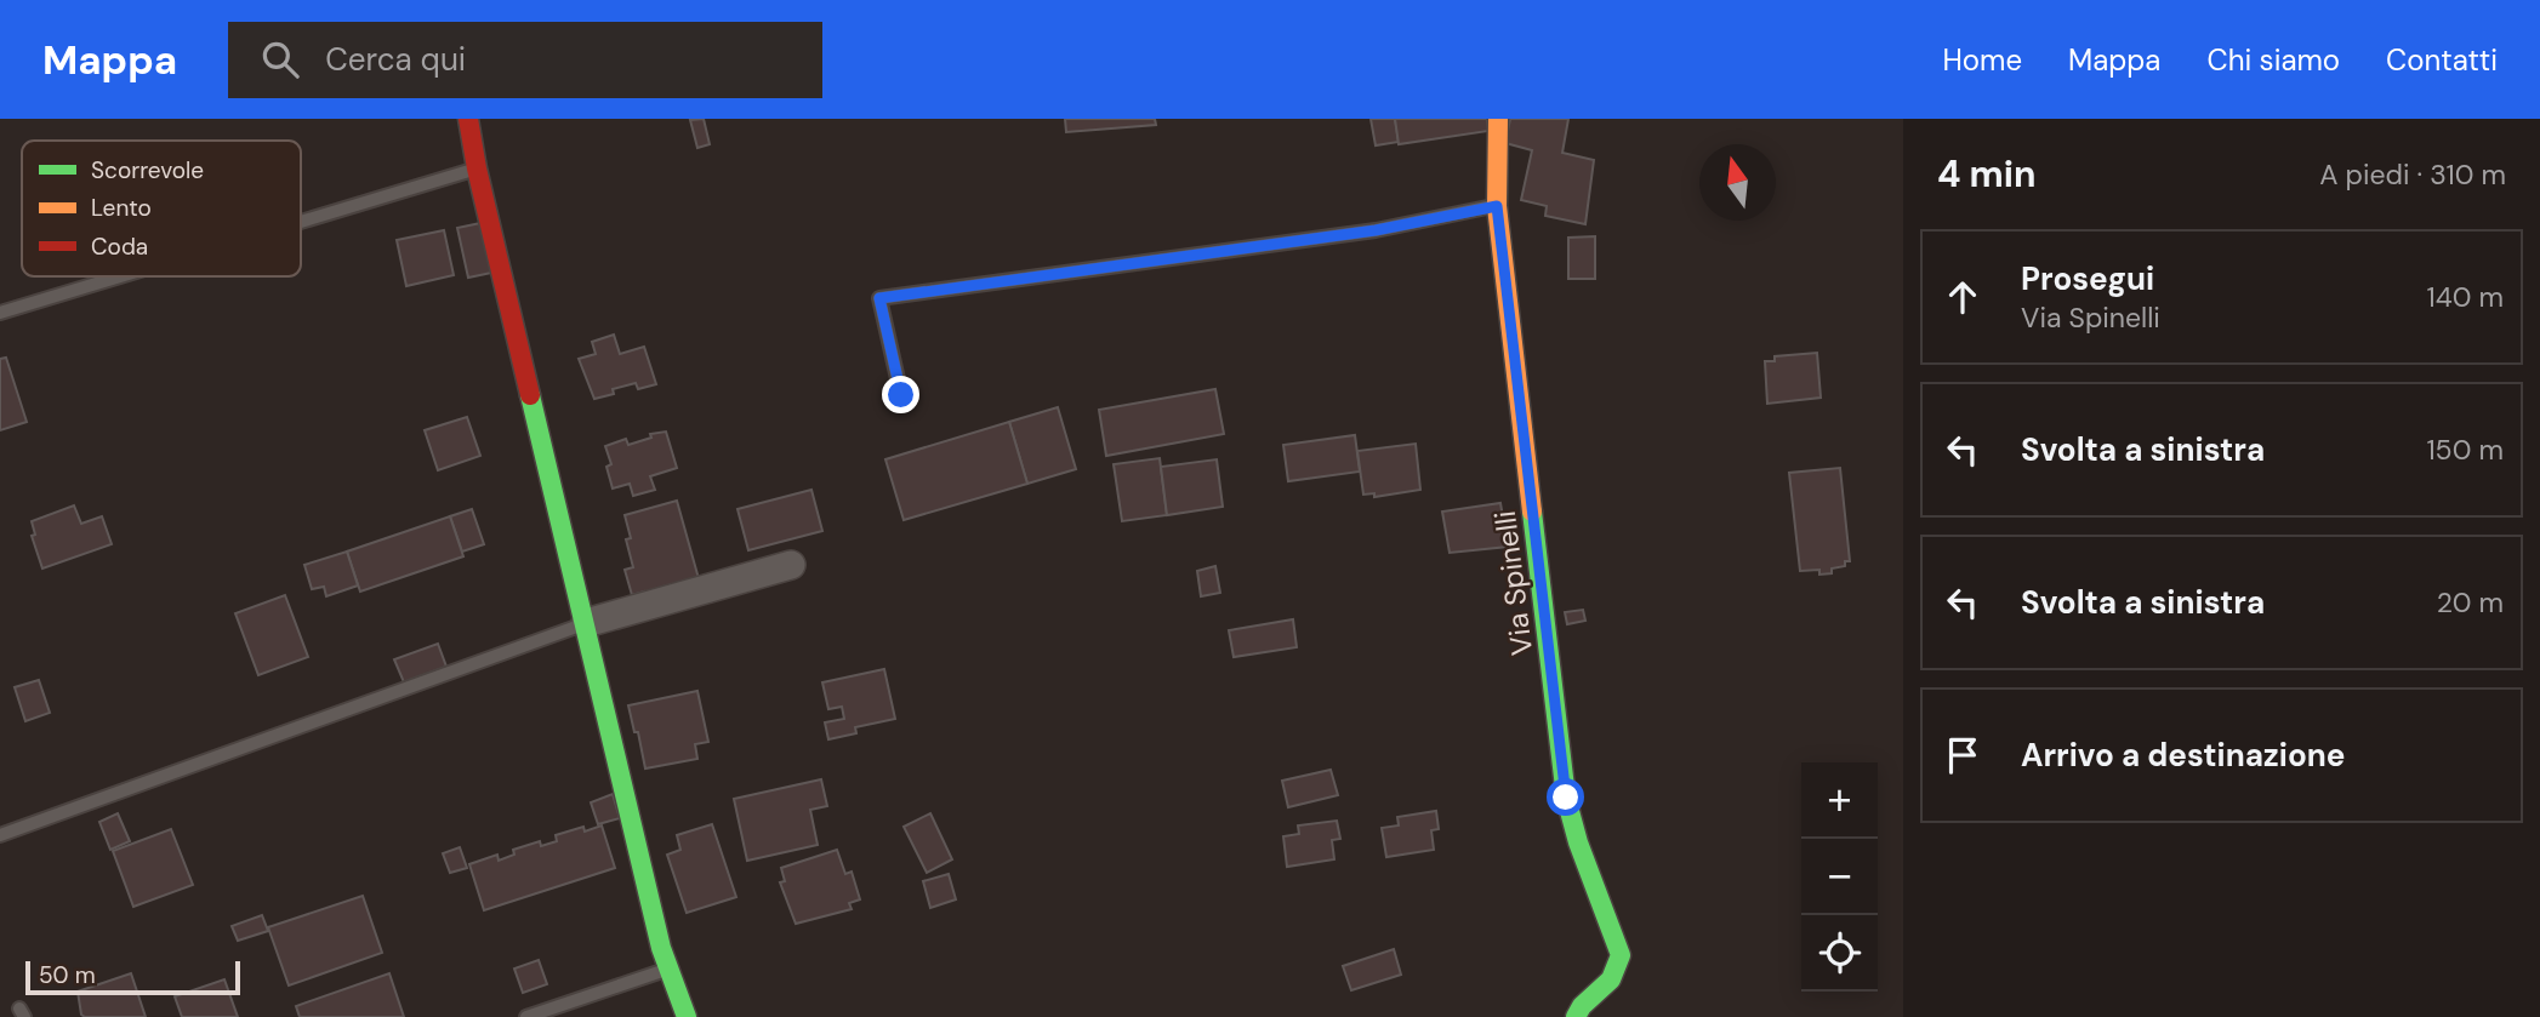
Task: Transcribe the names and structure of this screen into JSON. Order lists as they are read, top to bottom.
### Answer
{
  "streets": {
    "street": ["Via Spinelli"]
  },
  "legend": ["Scorrevole", "Lento", "Coda"],
  "scale_bar": "50 m",
  "north": "top",
  "page": {
    "header": "Mappa",
    "search": "Cerca qui",
    "nav": [
      "Home",
      "Mappa",
      "Chi siamo",
      "Contatti"
    ],
    "heading": ["4 min", "A piedi · 310 m"],
    "list": [
      ["Prosegui", "Via Spinelli", "140 m"],
      ["Svolta a sinistra", "150 m"],
      ["Svolta a sinistra", "20 m"],
      "Arrivo a destinazione"
    ],
    "map_buttons": ["+", "−"],
    "scale": "50 m"
  }
}
